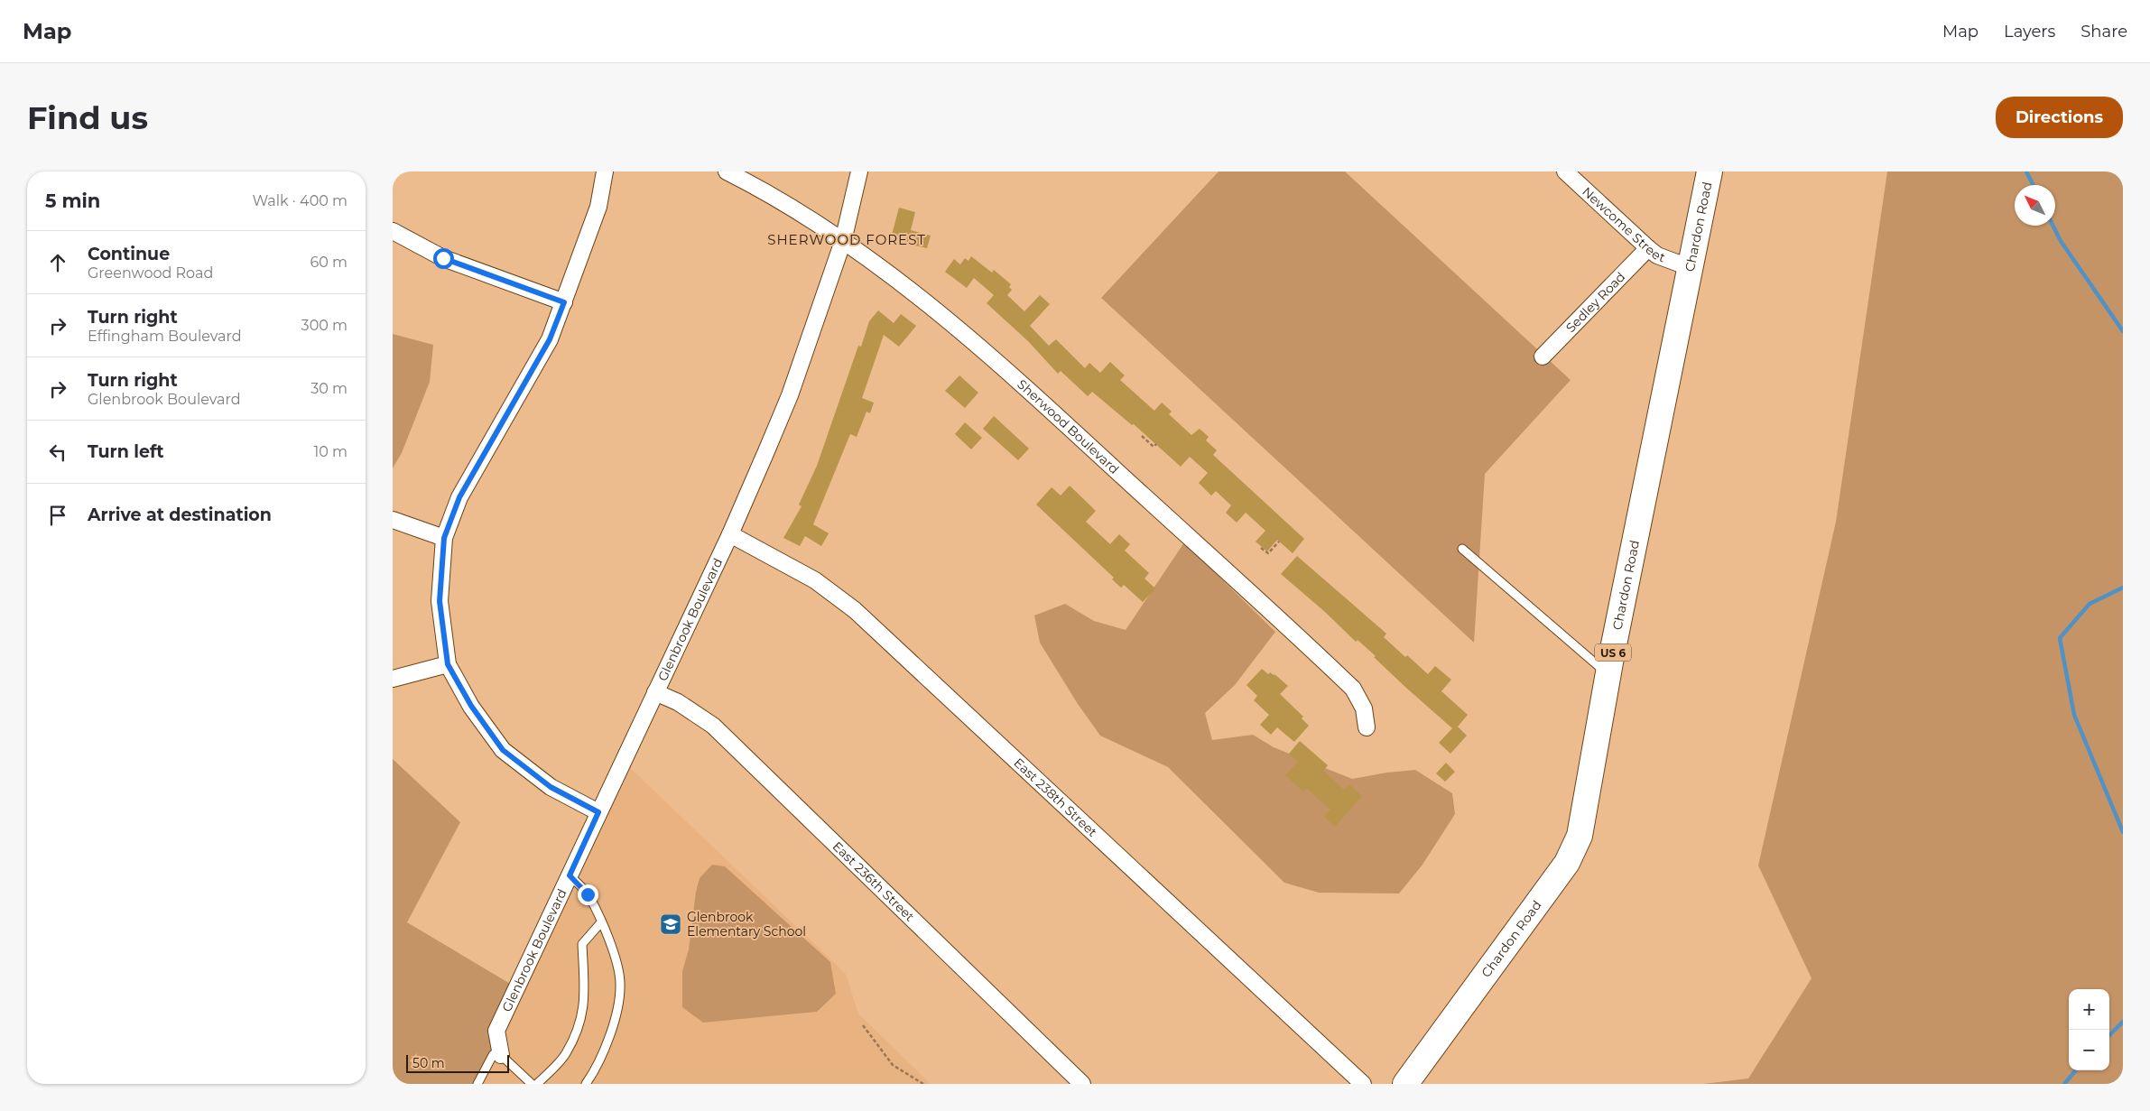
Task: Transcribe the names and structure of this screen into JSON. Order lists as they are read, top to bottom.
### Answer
{
  "streets": {
    "main road": ["Chardon Road", "US 6"],
    "street": [
      "Newcome Street",
      "Sedley Road",
      "Sherwood Boulevard",
      "Glenbrook Boulevard",
      "East 238th Street",
      "East 236th Street"
    ]
  },
  "crossings": [
    ["Newcome Street", "Chardon Road"],
    ["Newcome Street", "Sedley Road"],
    ["Sherwood Boulevard", "Glenbrook Boulevard"],
    ["Glenbrook Boulevard", "East 238th Street"],
    ["Glenbrook Boulevard", "East 236th Street"]
  ],
  "districts": ["SHERWOOD FOREST"],
  "places": {
    "school or university": ["Glenbrook Elementary School"]
  },
  "scale_bar": "50 m",
  "north": "top left",
  "page": {
    "header": "Map",
    "nav": ["Map", "Layers", "Share"],
    "buttons": "Directions",
    "title": "Find us",
    "heading": ["5 min", "Walk · 400 m"],
    "list": [
      ["Continue", "Greenwood Road", "60 m"],
      ["Turn right", "Effingham Boulevard", "300 m"],
      ["Turn right", "Glenbrook Boulevard", "30 m"],
      ["Turn left", "10 m"],
      "Arrive at destination"
    ],
    "map_buttons": ["+", "−"],
    "scale": "50 m"
  }
}
